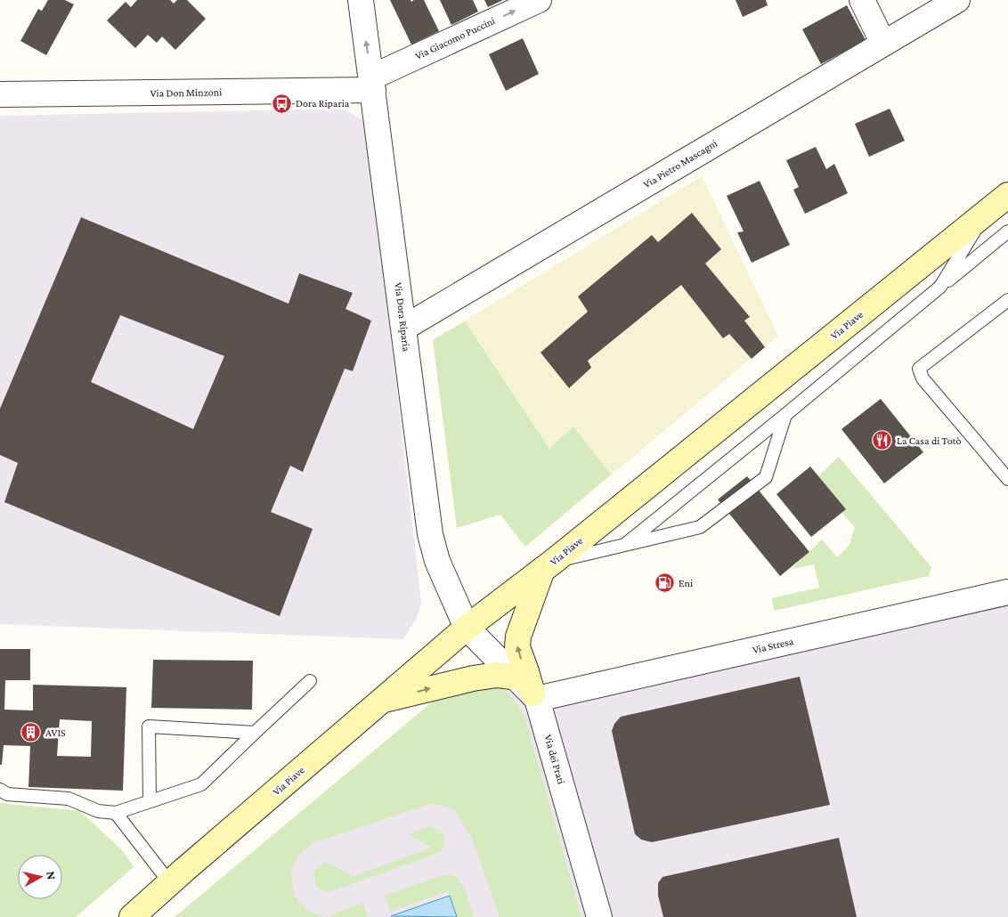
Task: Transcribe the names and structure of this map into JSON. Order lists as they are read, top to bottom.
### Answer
{
  "streets": {
    "main road": ["Via Piave"],
    "street": [
      "Via Giacomo Puccini",
      "Via Don Minzoni",
      "Via Pietro Mascagni",
      "Via Dora Riparia",
      "Via Stresa",
      "Via dei Prati"
    ]
  },
  "crossings": [
    ["Via Giacomo Puccini", "Via Don Minzoni"],
    ["Via Giacomo Puccini", "Via Dora Riparia"],
    ["Via Don Minzoni", "Via Dora Riparia"],
    ["Via Pietro Mascagni", "Via Dora Riparia"],
    ["Via Dora Riparia", "Via Piave"],
    ["Via Dora Riparia", "Via dei Prati"],
    ["Via Piave", "Via dei Prati"],
    ["Via Stresa", "Via dei Prati"]
  ],
  "one_way": ["Via Giacomo Puccini"],
  "places": {
    "bus stop": ["Dora Riparia"],
    "restaurant": ["La Casa di Totò"],
    "fuel station": ["Eni"],
    "building": ["AVIS"]
  },
  "north": "right"
}
